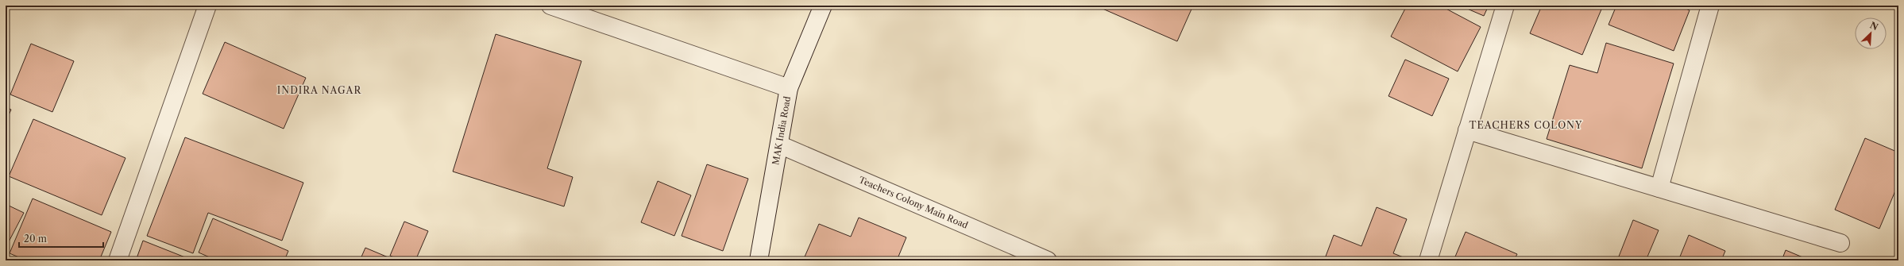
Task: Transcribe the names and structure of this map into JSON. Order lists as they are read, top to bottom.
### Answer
{
  "streets": {
    "street": ["MAK India Road", "Teachers Colony Main Road"]
  },
  "crossings": [
    ["MAK India Road", "Teachers Colony Main Road"]
  ],
  "districts": ["INDIRA NAGAR", "TEACHERS COLONY"],
  "scale_bar": "20 m",
  "north": "top right"
}
